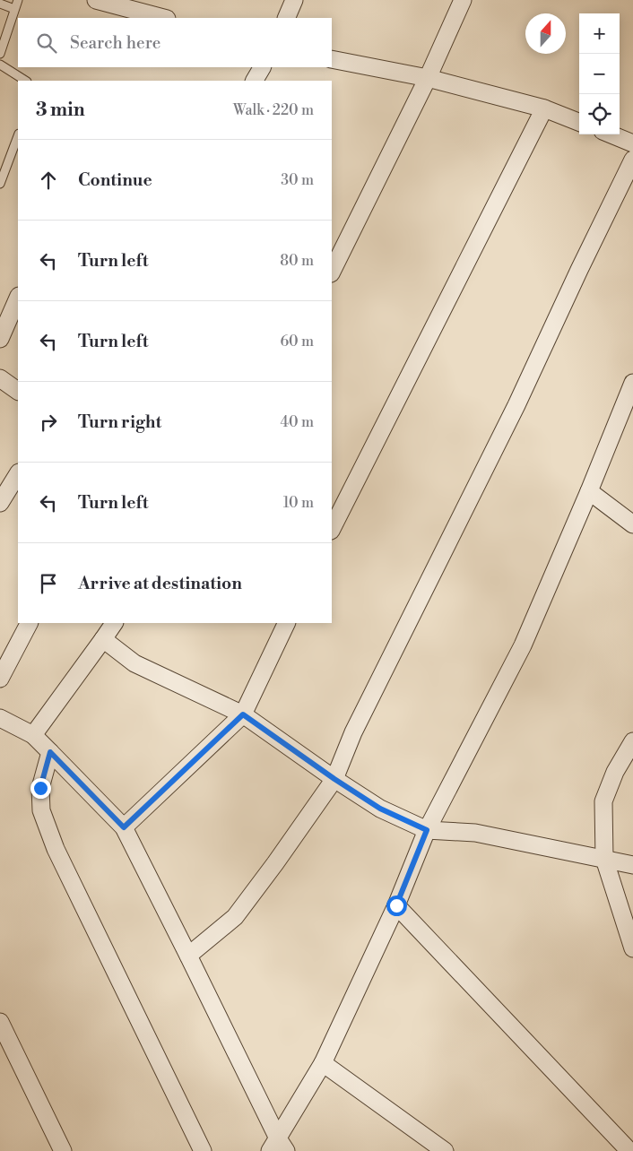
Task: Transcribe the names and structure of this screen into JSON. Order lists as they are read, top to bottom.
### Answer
{
  "north": "top",
  "page": {
    "map_buttons": ["+", "−"],
    "search": "Search here",
    "heading": ["3 min", "Walk · 220 m"],
    "list": [
      ["Continue", "30 m"],
      ["Turn left", "80 m"],
      ["Turn left", "60 m"],
      ["Turn right", "40 m"],
      ["Turn left", "10 m"],
      "Arrive at destination"
    ]
  }
}
